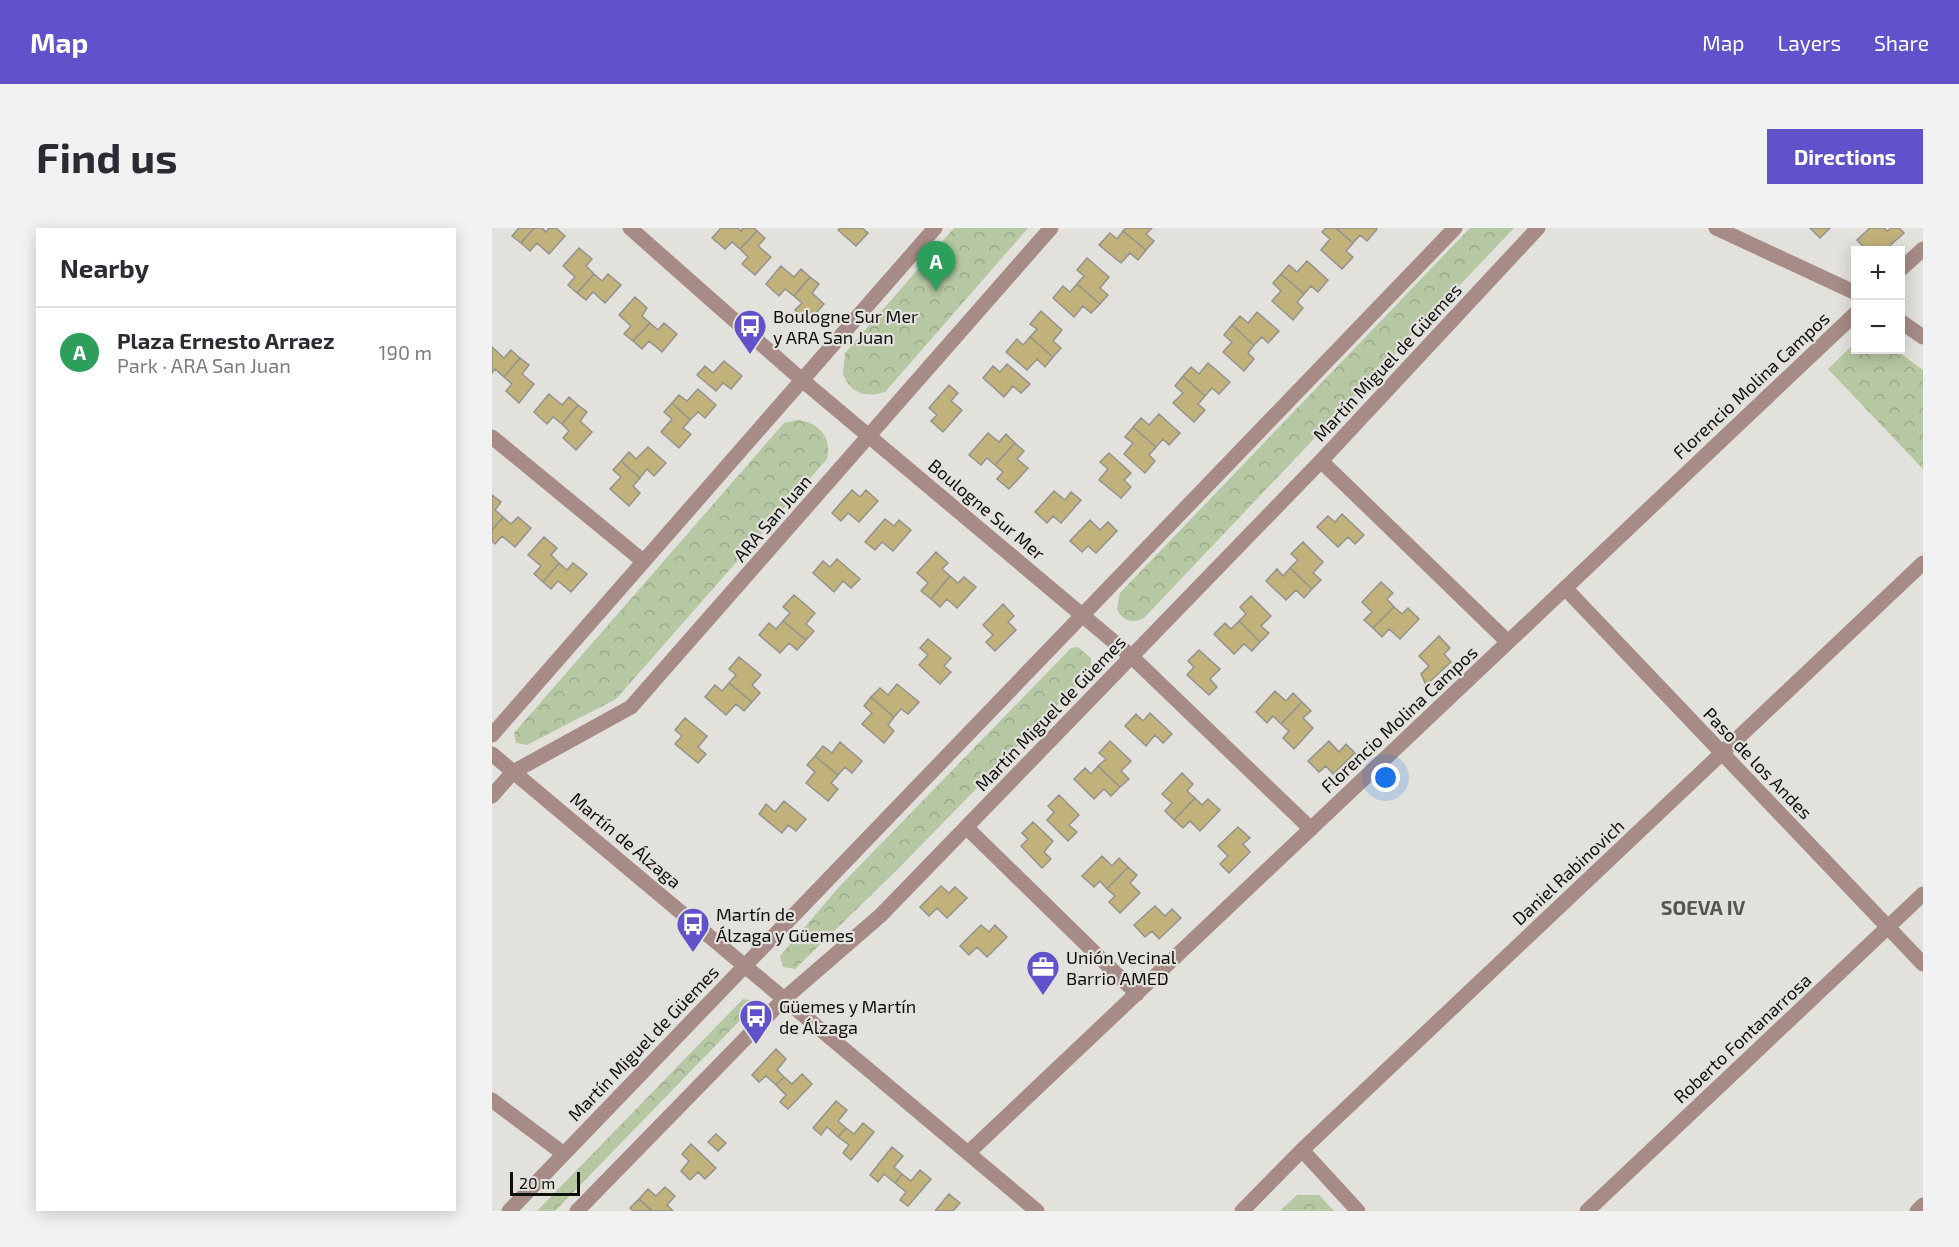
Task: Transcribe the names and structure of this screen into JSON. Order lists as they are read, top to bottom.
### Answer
{
  "streets": {
    "street": [
      "Martín Miguel de Güemes",
      "Florencio Molina Campos",
      "Boulogne Sur Mer",
      "ARA San Juan",
      "Paso de los Andes",
      "Martín de Álzaga",
      "Daniel Rabinovich",
      "Roberto Fontanarrosa"
    ]
  },
  "crossings": [
    ["Martín Miguel de Güemes", "Boulogne Sur Mer"],
    ["Martín Miguel de Güemes", "Martín de Álzaga"],
    ["Florencio Molina Campos", "Boulogne Sur Mer"],
    ["Florencio Molina Campos", "Paso de los Andes"],
    ["Florencio Molina Campos", "Martín de Álzaga"],
    ["Boulogne Sur Mer", "ARA San Juan"],
    ["ARA San Juan", "Martín de Álzaga"],
    ["Paso de los Andes", "Daniel Rabinovich"],
    ["Paso de los Andes", "Roberto Fontanarrosa"]
  ],
  "districts": ["SOEVA IV"],
  "places": {
    "bus stop": ["Boulogne Sur Mer y ARA San Juan", "Martín de Álzaga y Güemes", "Güemes y Martín de Álzaga"],
    "office": ["Unión Vecinal Barrio AMED"]
  },
  "scale_bar": "20 m",
  "page": {
    "header": "Map",
    "nav": ["Map", "Layers", "Share"],
    "buttons": "Directions",
    "title": "Find us",
    "heading": "Nearby",
    "pins": "A",
    "map_buttons": ["+", "−"],
    "list": [
      {
        "mark": "A",
        "name": "Plaza Ernesto Arraez",
        "note": "Park · ARA San Juan",
        "value": "190 m"
      }
    ],
    "scale": "20 m"
  }
}
